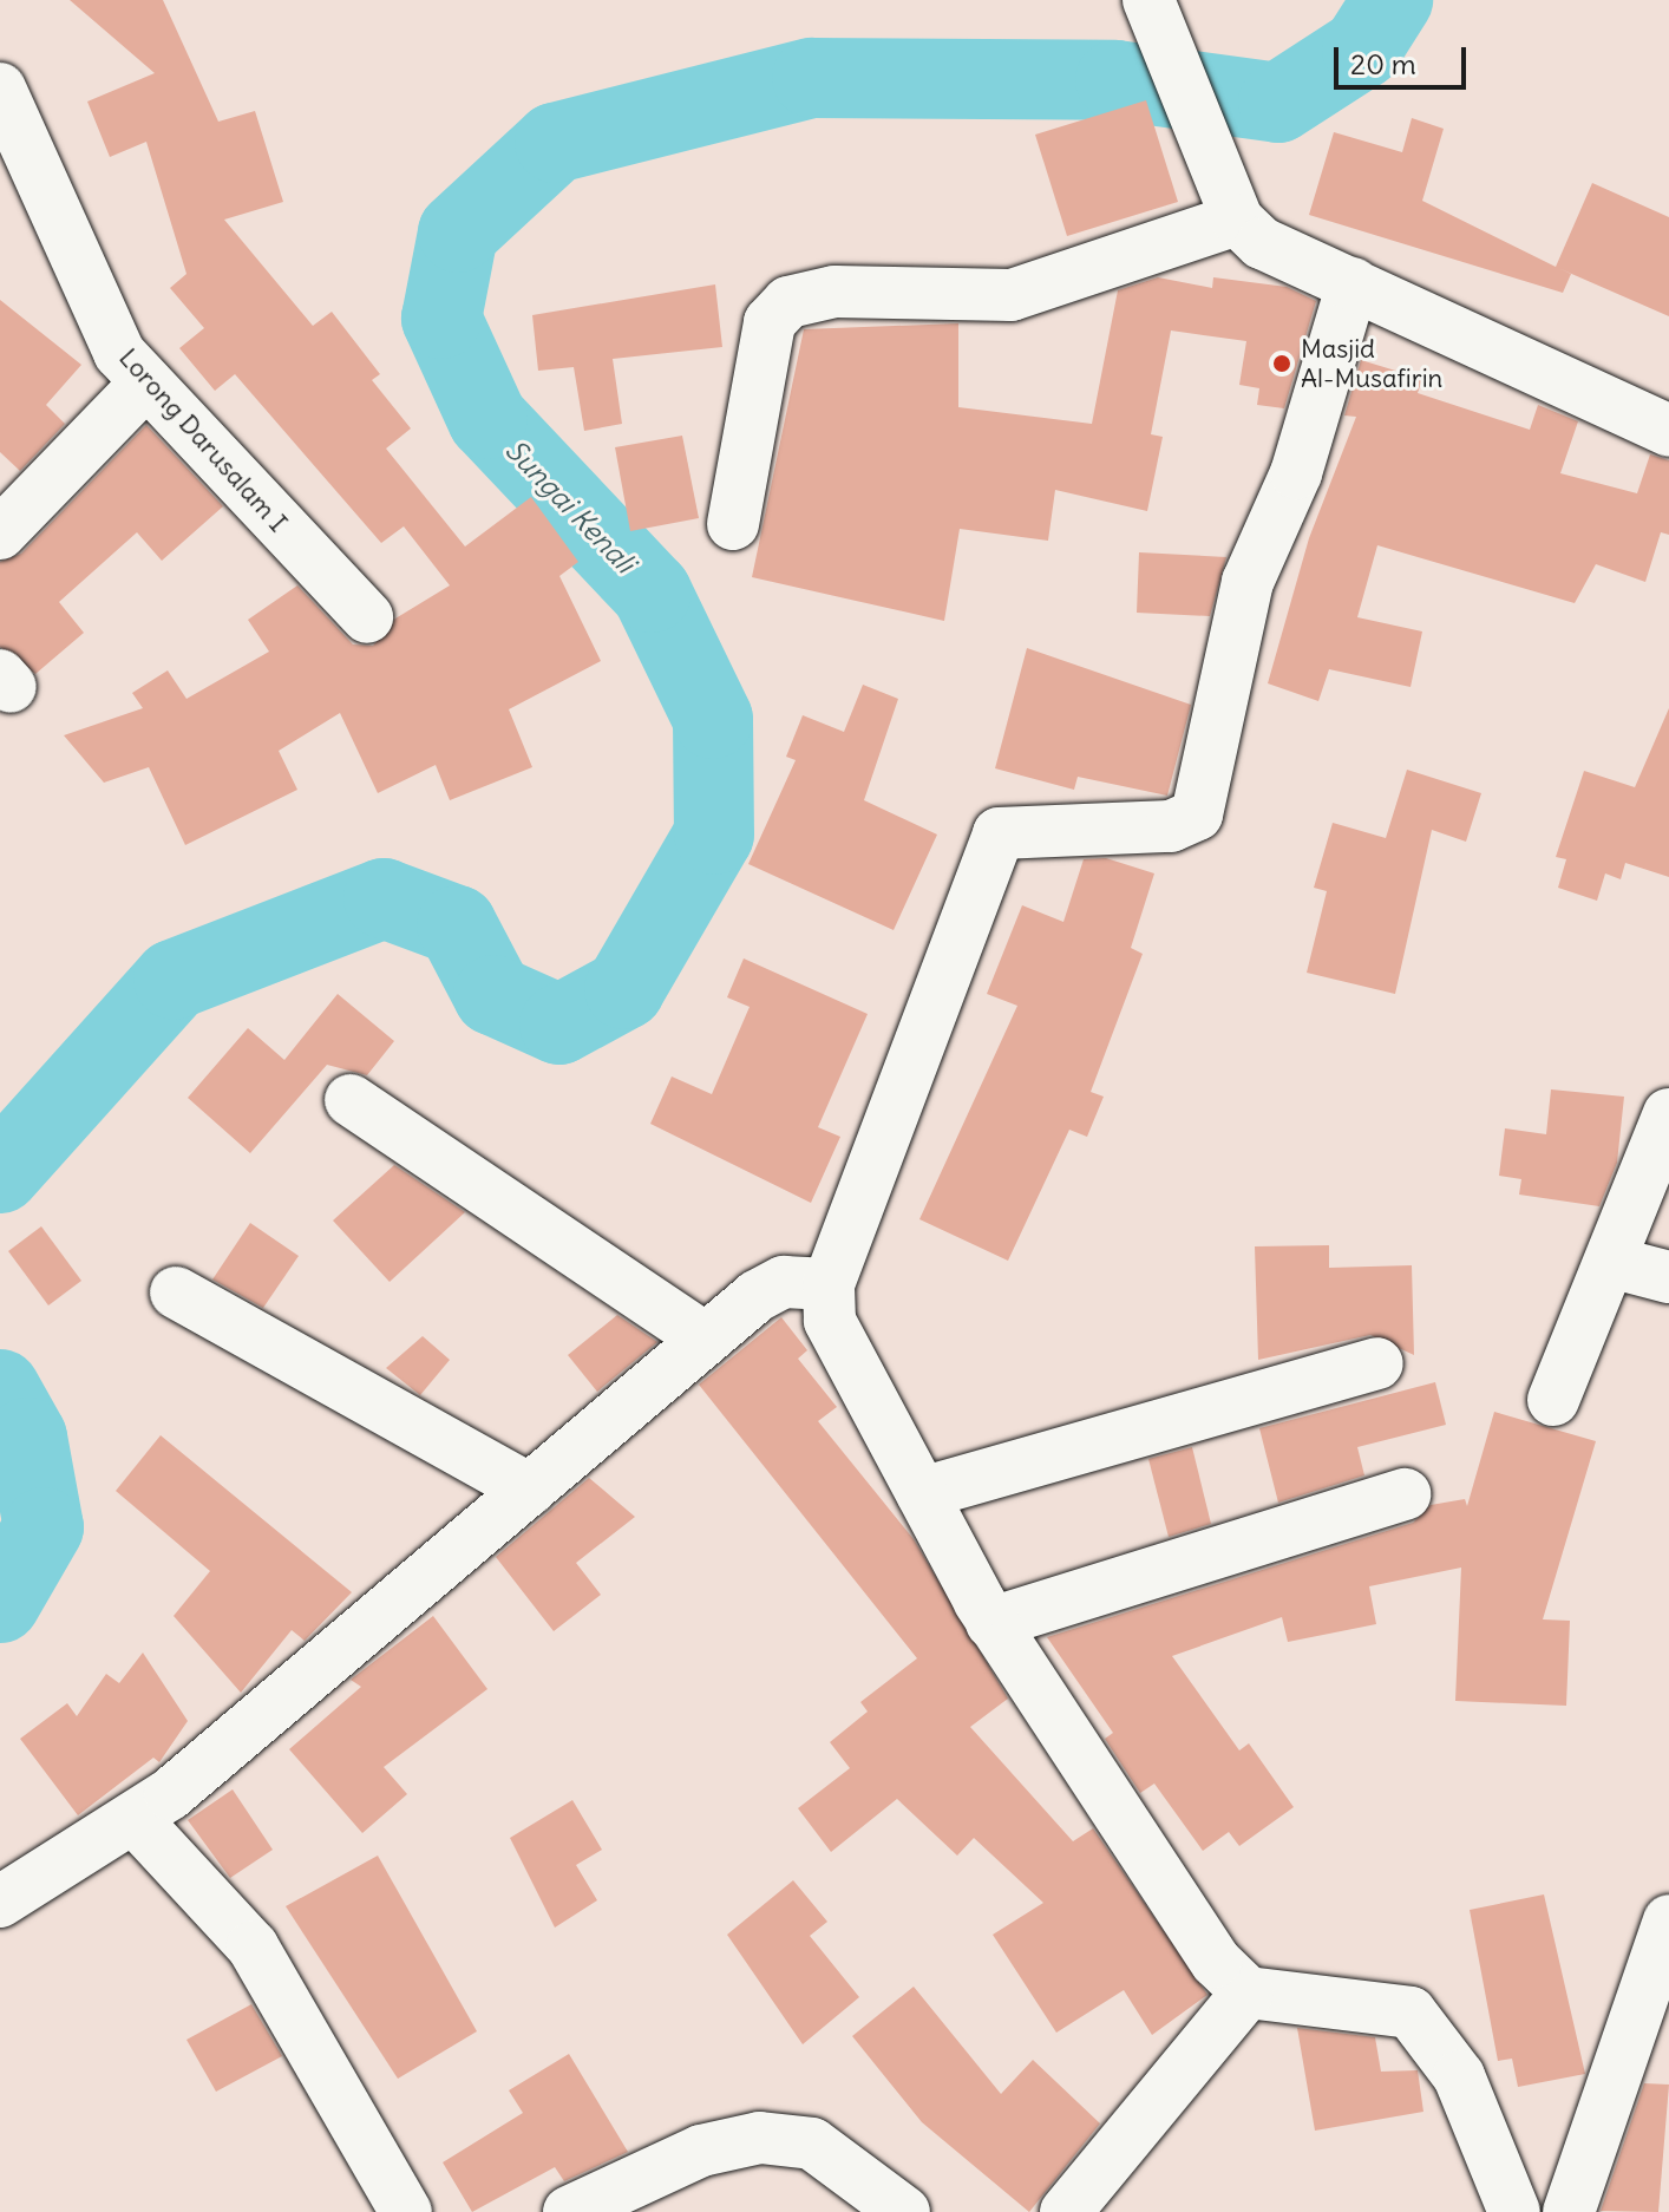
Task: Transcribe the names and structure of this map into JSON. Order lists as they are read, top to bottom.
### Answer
{
  "streets": {
    "street": ["Lorong Darusalam I"]
  },
  "water": ["Sungai Kenali"],
  "places": ["Masjid Al-Musafirin"],
  "scale_bar": "20 m"
}
